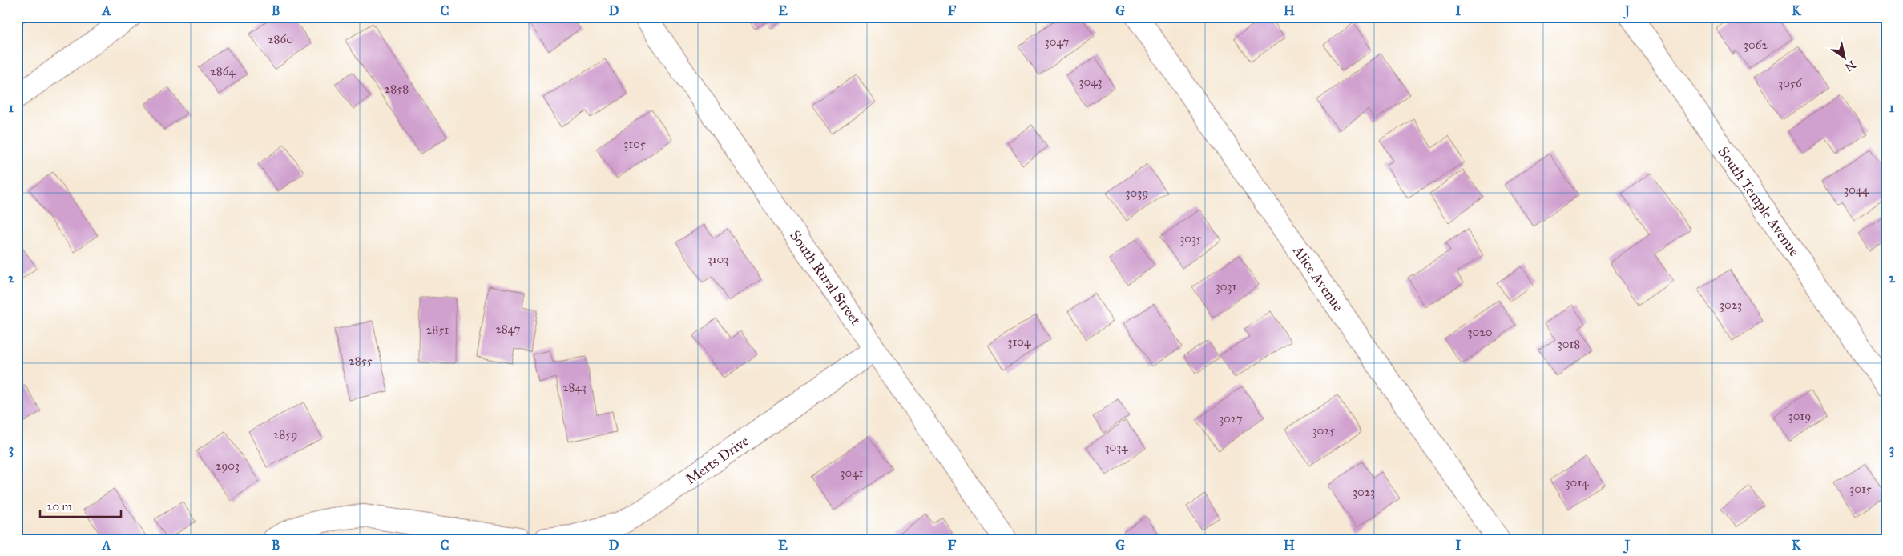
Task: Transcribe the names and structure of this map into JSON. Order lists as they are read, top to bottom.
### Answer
{
  "streets": {
    "street": [
      "South Temple Avenue",
      "South Rural Street",
      "Alice Avenue",
      "Merts Drive"
    ]
  },
  "crossings": [
    ["South Rural Street", "Merts Drive"]
  ],
  "house_numbers": [
    "2860",
    "3047",
    "3062",
    "2864",
    "3043",
    "3056",
    "2858",
    "3105",
    "3044",
    "3039",
    "3035",
    "3103",
    "3031",
    "3023",
    "2847",
    "2851",
    "3020",
    "3104",
    "3018",
    "2855",
    "2843",
    "3019",
    "3027",
    "3025",
    "2859",
    "3034",
    "2903",
    "3041",
    "3014",
    "3015",
    "3023"
  ],
  "scale_bar": "20 m",
  "north": "bottom right",
  "grid": {
    "columns": [
      "A",
      "B",
      "C",
      "D",
      "E",
      "F",
      "G",
      "H",
      "I",
      "J",
      "K"
    ],
    "rows": ["1", "2", "3"]
  }
}
